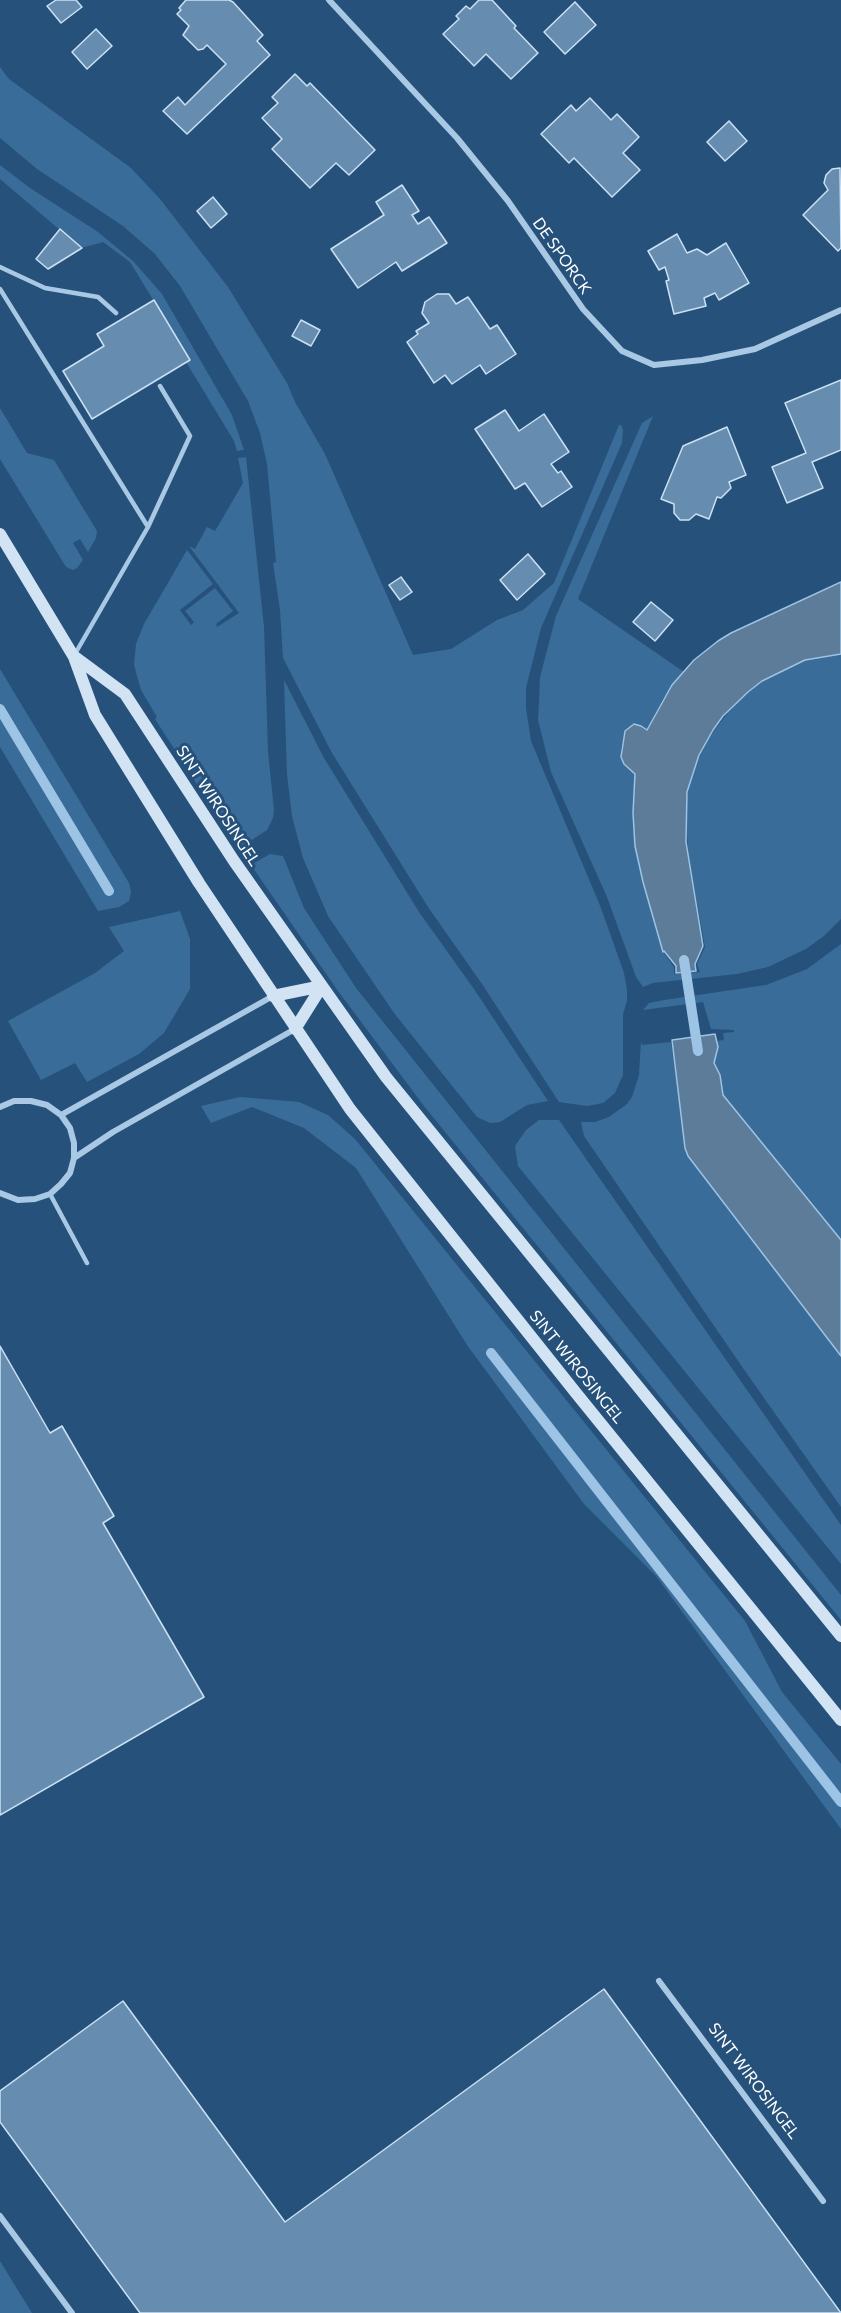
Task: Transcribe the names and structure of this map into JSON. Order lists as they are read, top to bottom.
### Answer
{
  "streets": {
    "main road": ["SINT WIROSINGEL"],
    "street": ["DE SPORCK"]
  }
}
